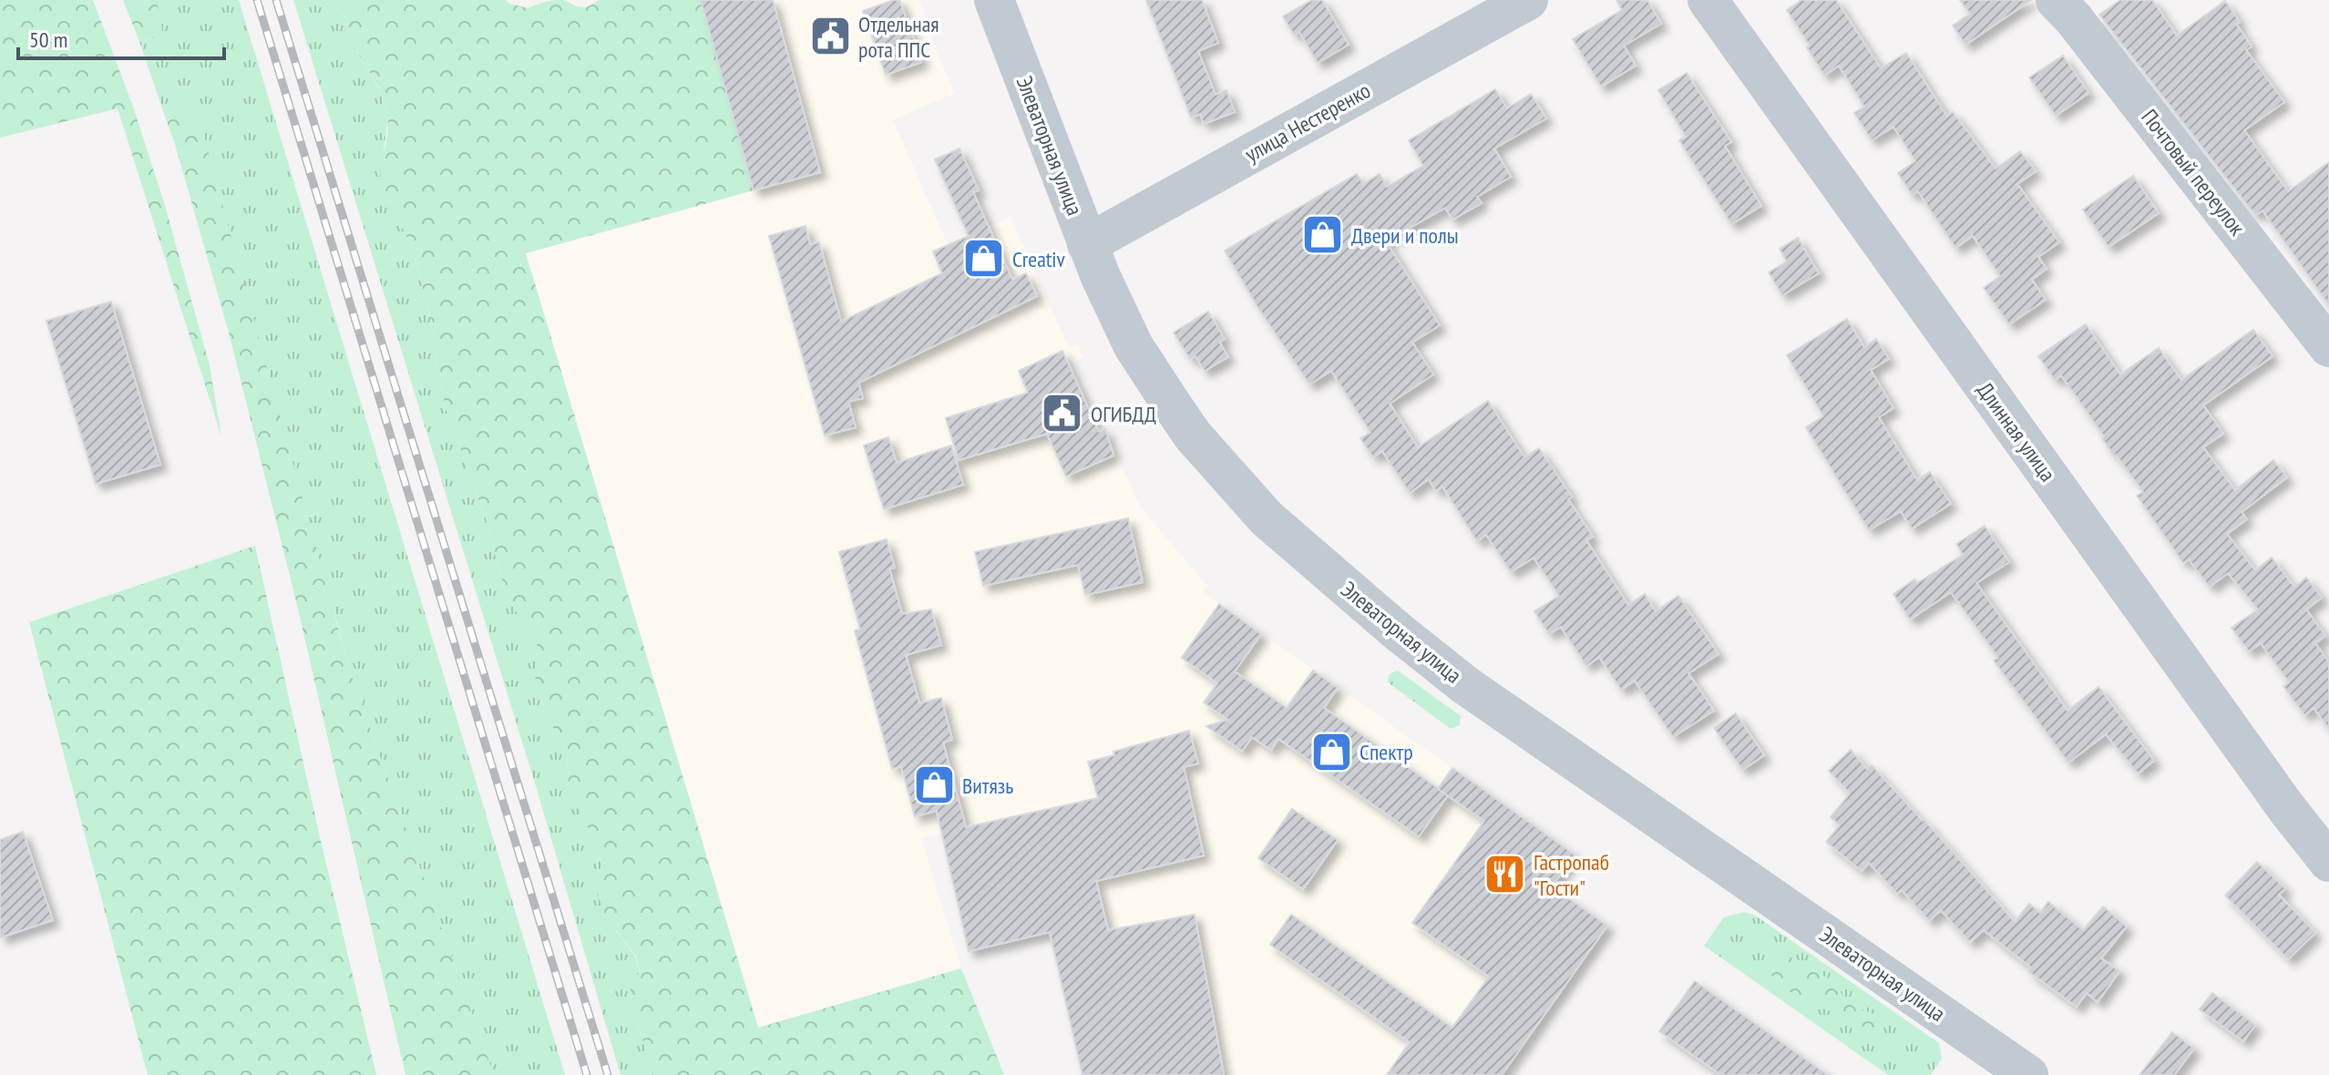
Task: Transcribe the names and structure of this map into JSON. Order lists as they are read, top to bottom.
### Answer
{
  "streets": {
    "street": [
      "улица Нестеренко",
      "Элеваторная улица",
      "Почтовый переулок",
      "Длинная улица"
    ]
  },
  "crossings": [
    ["улица Нестеренко", "Элеваторная улица"]
  ],
  "places": {
    "public building": ["Отдельная рота ППС", "ОГИБДД"],
    "shop": [
      "Двери и полы",
      "Creativ",
      "Спектр",
      "Витязь"
    ],
    "restaurant": ["Гастропаб \"Гости\""]
  },
  "scale_bar": "50 m"
}
